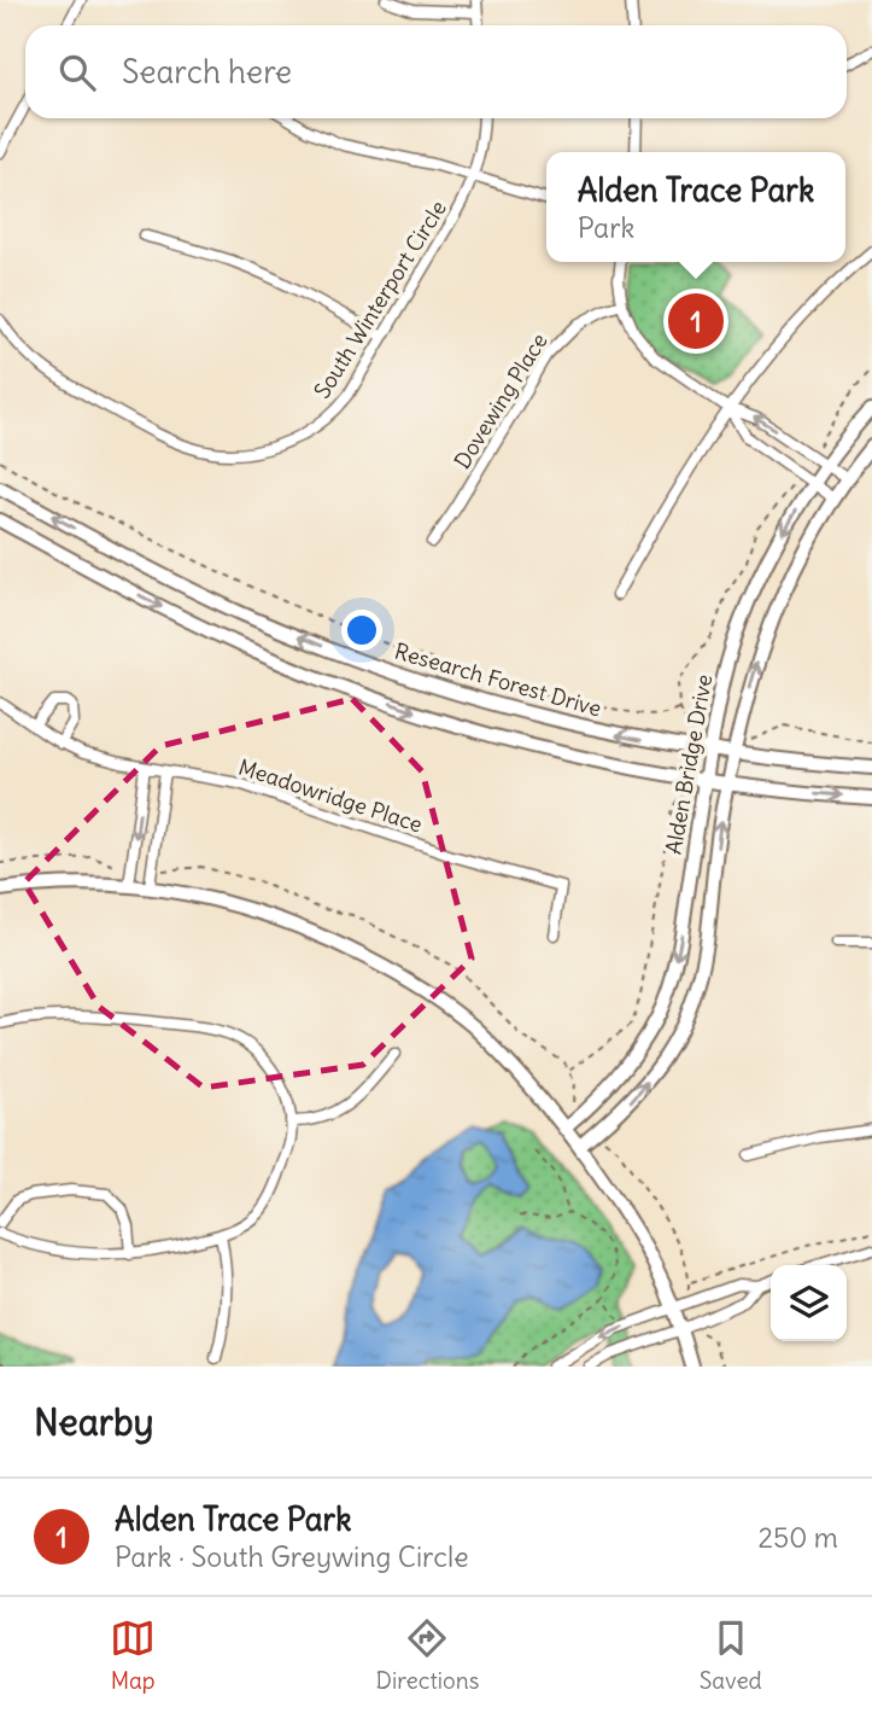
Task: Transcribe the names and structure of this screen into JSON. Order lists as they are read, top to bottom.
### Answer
{
  "streets": {
    "street": [
      "South Winterport Circle",
      "Dovewing Place",
      "Research Forest Drive",
      "Alden Bridge Drive",
      "Meadowridge Place"
    ]
  },
  "crossings": [
    ["Research Forest Drive", "Alden Bridge Drive"]
  ],
  "page": {
    "search": "Search here",
    "popup": ["Alden Trace Park", "Park"],
    "pins": "1",
    "heading": "Nearby",
    "list": [
      {
        "mark": "1",
        "name": "Alden Trace Park",
        "note": "Park · South Greywing Circle",
        "value": "250 m"
      }
    ],
    "nav": ["Map", "Directions", "Saved"]
  }
}
